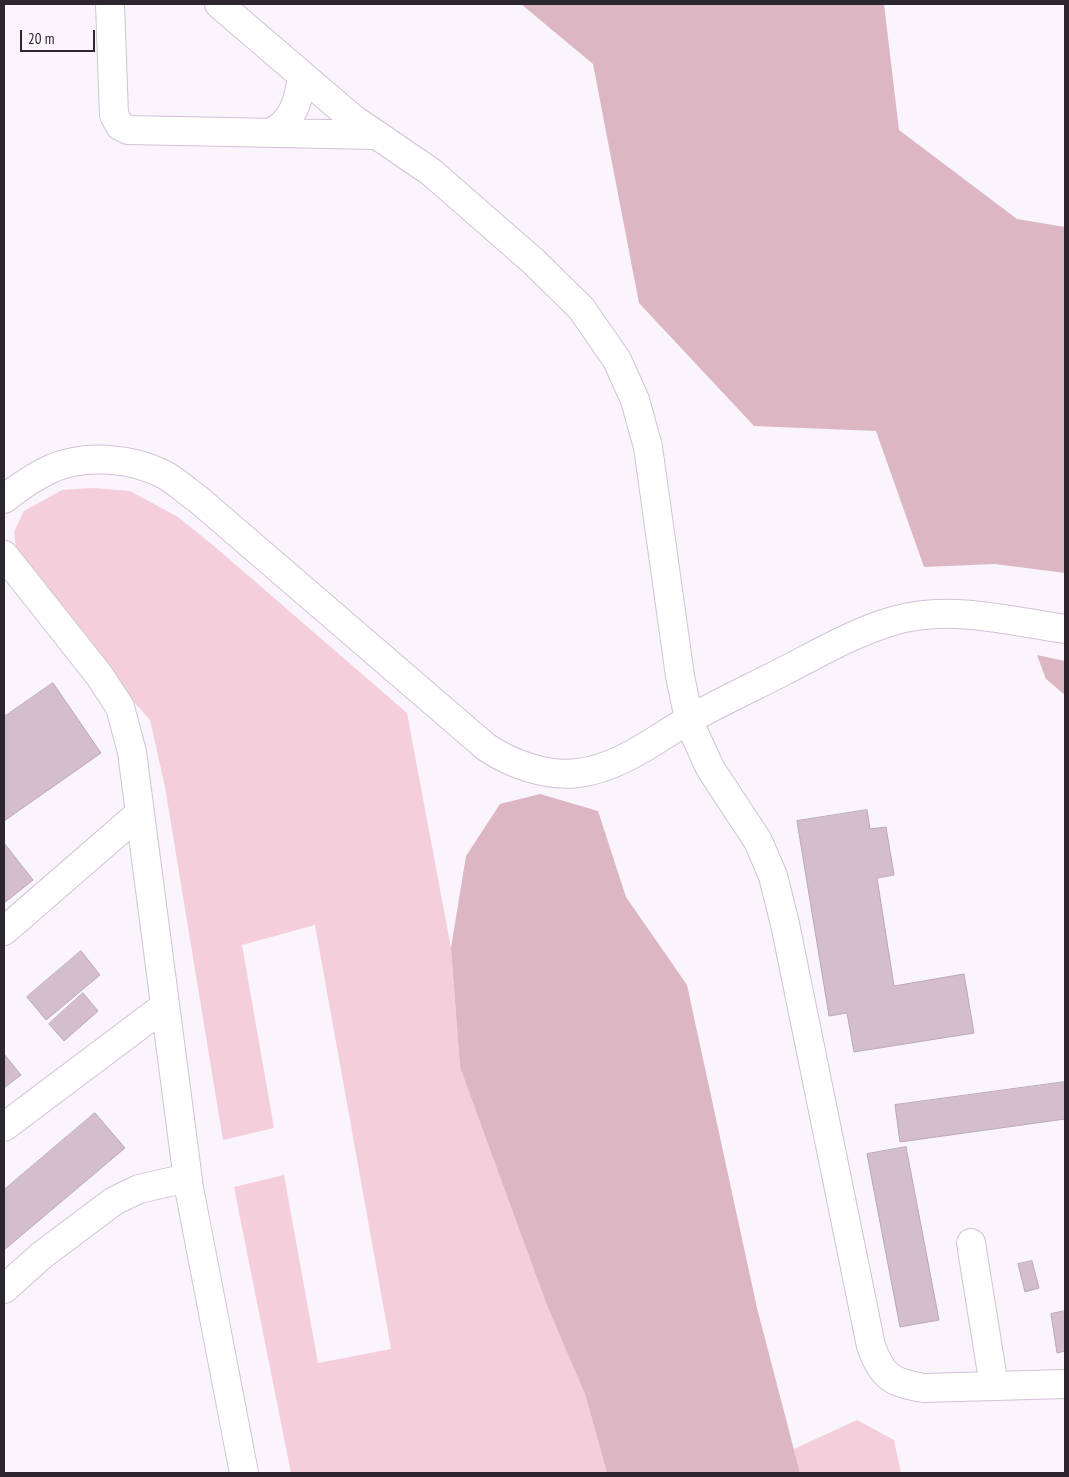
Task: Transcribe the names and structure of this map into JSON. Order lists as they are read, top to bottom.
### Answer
{
  "scale_bar": "20 m"
}
